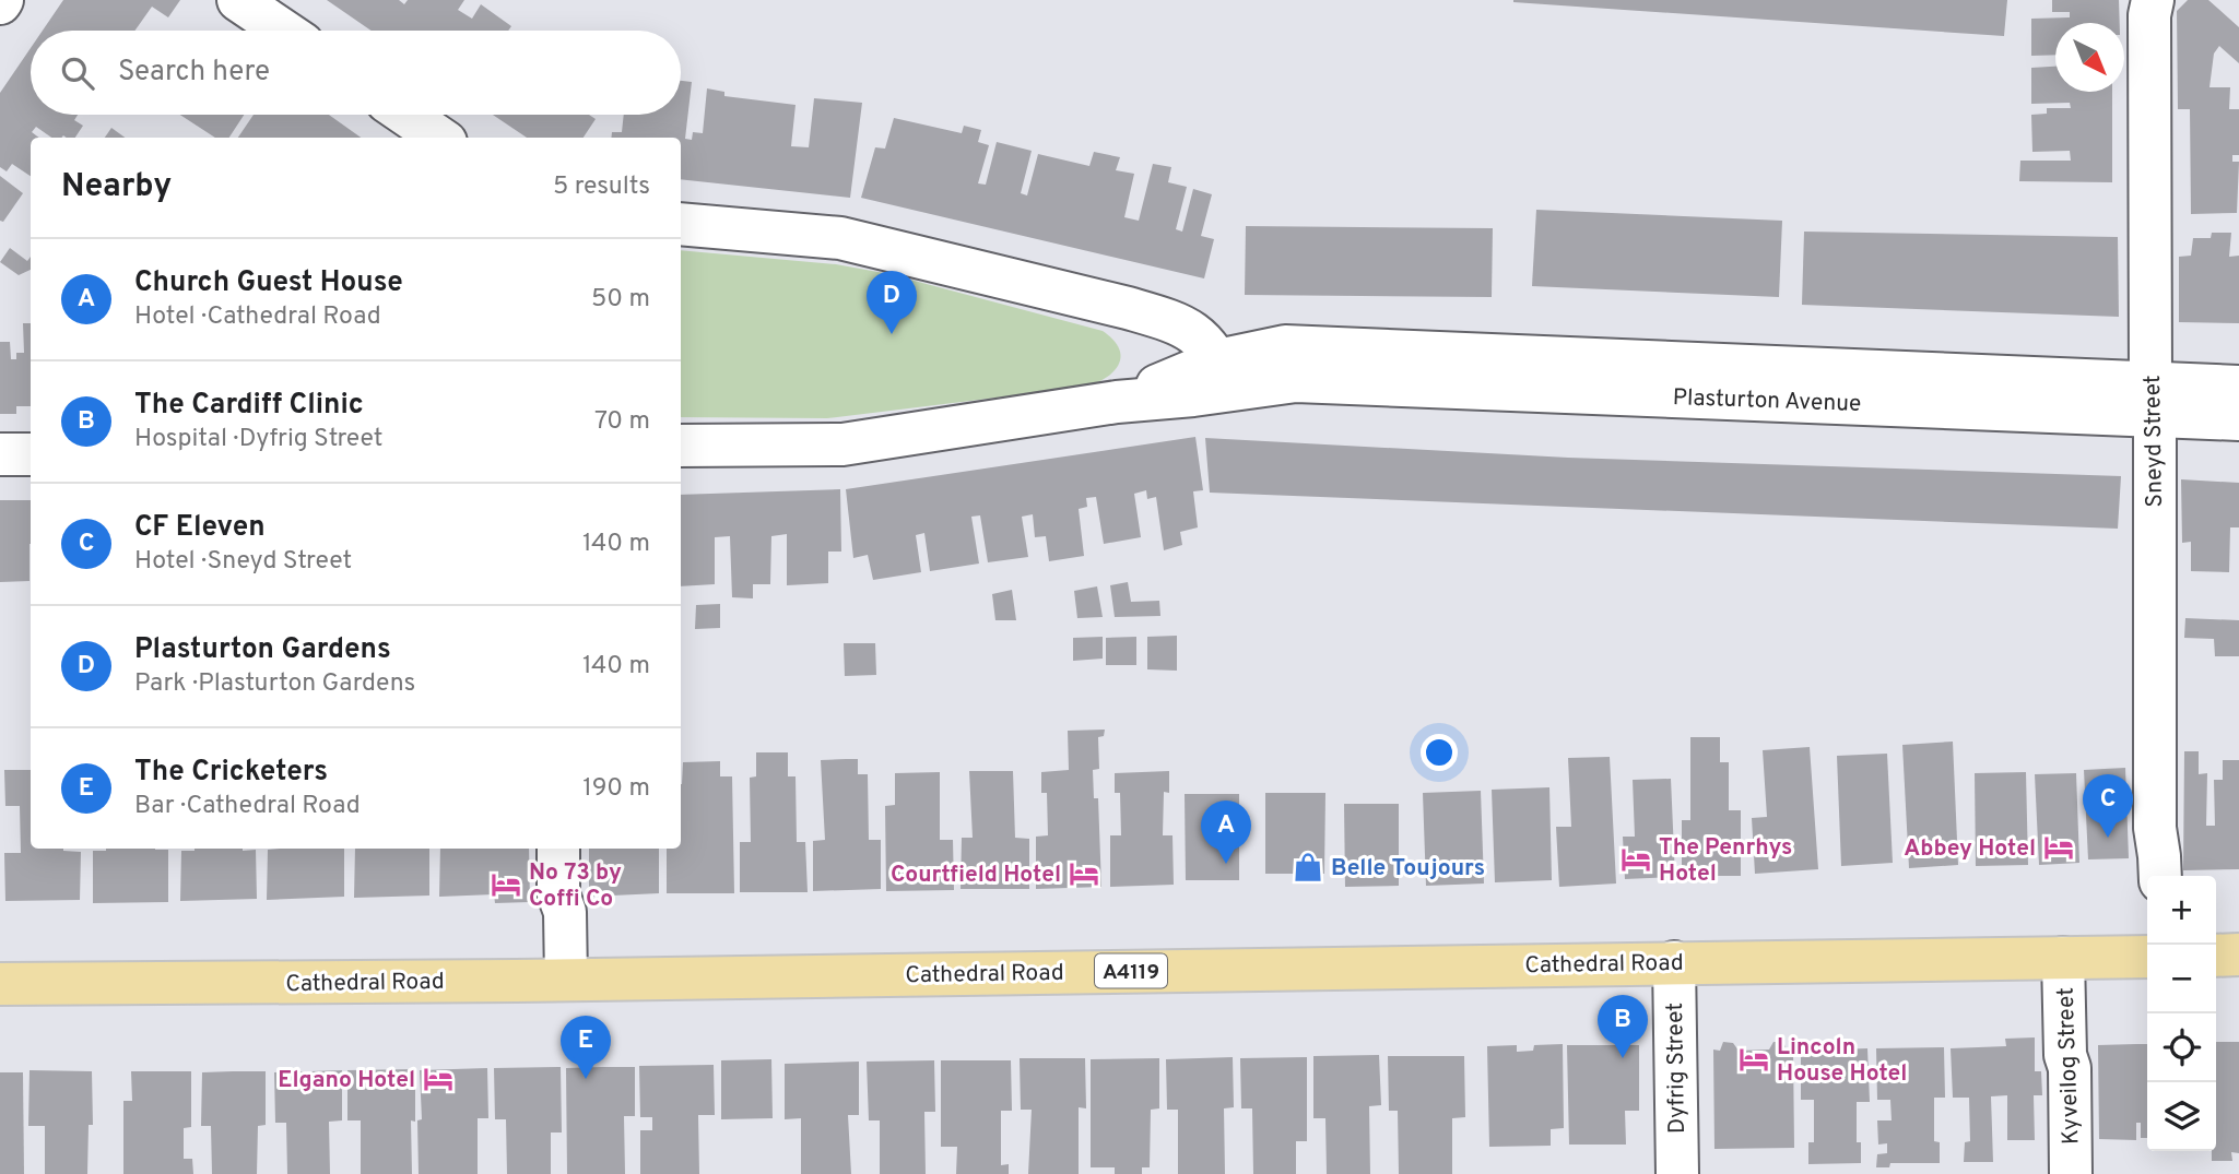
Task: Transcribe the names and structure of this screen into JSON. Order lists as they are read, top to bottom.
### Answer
{
  "streets": {
    "main road": ["Cathedral Road", "A4119"],
    "street": [
      "Plasturton Avenue",
      "Sneyd Street",
      "Kyveilog Street",
      "Dyfrig Street"
    ]
  },
  "crossings": [
    ["Plasturton Avenue", "Sneyd Street"],
    ["Cathedral Road", "Kyveilog Street"],
    ["Cathedral Road", "Dyfrig Street"]
  ],
  "places": {
    "hotel": [
      "Abbey Hotel",
      "The Penrhys Hotel",
      "Courtfield Hotel",
      "No 73 by Coffi Co",
      "Lincoln House Hotel",
      "Elgano Hotel"
    ],
    "shop": ["Belle Toujours"]
  },
  "north": "bottom right",
  "page": {
    "search": "Search here",
    "heading": ["Nearby", "5 results"],
    "list": [
      {
        "mark": "A",
        "name": "Church Guest House",
        "note": "Hotel · Cathedral Road",
        "value": "50 m"
      },
      {
        "mark": "B",
        "name": "The Cardiff Clinic",
        "note": "Hospital · Dyfrig Street",
        "value": "70 m"
      },
      {
        "mark": "C",
        "name": "CF Eleven",
        "note": "Hotel · Sneyd Street",
        "value": "140 m"
      },
      {
        "mark": "D",
        "name": "Plasturton Gardens",
        "note": "Park · Plasturton Gardens",
        "value": "140 m"
      },
      {
        "mark": "E",
        "name": "The Cricketers",
        "note": "Bar · Cathedral Road",
        "value": "190 m"
      }
    ],
    "pins": [
      "D",
      "C",
      "A",
      "B",
      "E"
    ],
    "map_buttons": ["+", "−"]
  }
}
